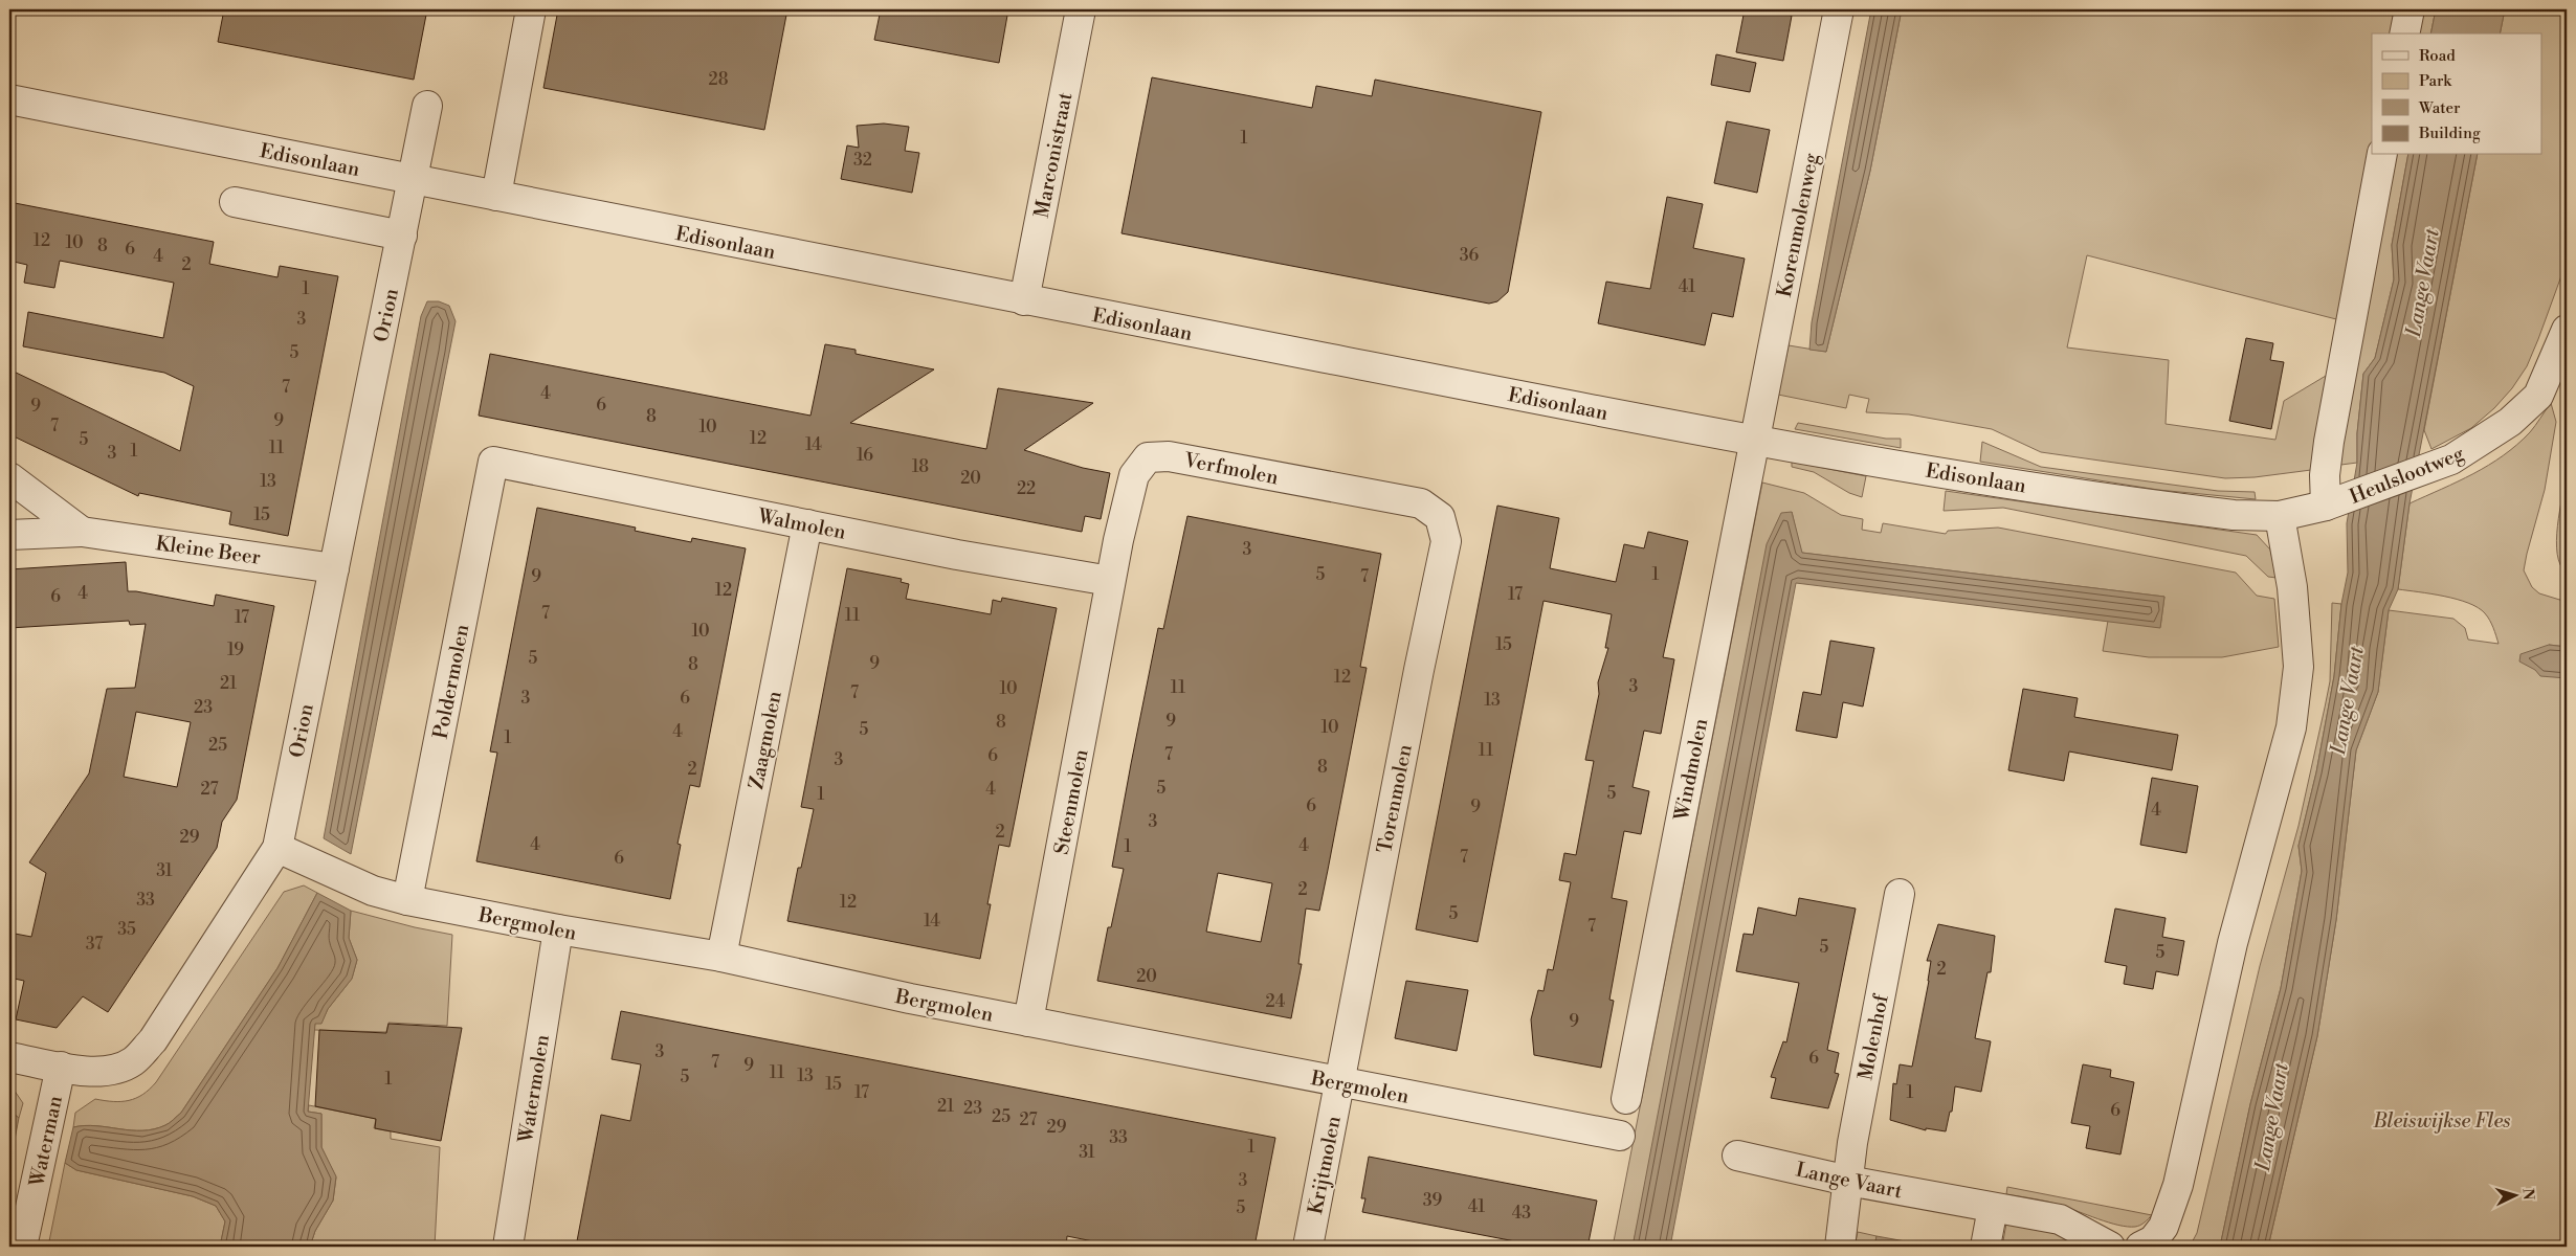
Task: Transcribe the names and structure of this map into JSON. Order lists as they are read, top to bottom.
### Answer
{
  "streets": {
    "street": [
      "Marconistraat",
      "Edisonlaan",
      "Korenmolenweg",
      "Orion",
      "Verfmolen",
      "Heulslootweg",
      "Walmolen",
      "Kleine Beer",
      "Poldermolen",
      "Zaagmolen",
      "Windmolen",
      "Torenmolen",
      "Steenmolen",
      "Bergmolen",
      "Molenhof",
      "Watermolen",
      "Waterman",
      "Krijtmolen",
      "Lange Vaart"
    ]
  },
  "crossings": [
    ["Marconistraat", "Edisonlaan"],
    ["Edisonlaan", "Korenmolenweg"],
    ["Edisonlaan", "Orion"],
    ["Edisonlaan", "Heulslootweg"],
    ["Edisonlaan", "Windmolen"],
    ["Korenmolenweg", "Windmolen"],
    ["Orion", "Kleine Beer"],
    ["Orion", "Bergmolen"],
    ["Orion", "Waterman"],
    ["Verfmolen", "Walmolen"],
    ["Verfmolen", "Torenmolen"],
    ["Verfmolen", "Steenmolen"],
    ["Walmolen", "Poldermolen"],
    ["Walmolen", "Zaagmolen"],
    ["Walmolen", "Steenmolen"],
    ["Poldermolen", "Bergmolen"],
    ["Zaagmolen", "Bergmolen"],
    ["Torenmolen", "Bergmolen"],
    ["Torenmolen", "Krijtmolen"],
    ["Steenmolen", "Bergmolen"],
    ["Bergmolen", "Watermolen"],
    ["Bergmolen", "Krijtmolen"],
    ["Molenhof", "Lange Vaart"]
  ],
  "water": ["Lange Vaart"],
  "parks": ["Bleiswijkse Fles"],
  "house_numbers": [
    "28",
    "1",
    "32",
    "12",
    "10",
    "8",
    "6",
    "36",
    "4",
    "2",
    "41",
    "1",
    "3",
    "5",
    "7",
    "4",
    "6",
    "9",
    "8",
    "9",
    "7",
    "10",
    "12",
    "5",
    "14",
    "11",
    "1",
    "3",
    "16",
    "18",
    "20",
    "13",
    "22",
    "15",
    "3",
    "5",
    "1",
    "9",
    "7",
    "12",
    "4",
    "17",
    "6",
    "7",
    "11",
    "17",
    "10",
    "15",
    "19",
    "5",
    "9",
    "8",
    "12",
    "21",
    "3",
    "11",
    "10",
    "7",
    "3",
    "6",
    "13",
    "23",
    "9",
    "8",
    "10",
    "5",
    "4",
    "1",
    "25",
    "11",
    "7",
    "6",
    "3",
    "8",
    "2",
    "5",
    "27",
    "4",
    "5",
    "1",
    "6",
    "9",
    "4",
    "3",
    "2",
    "29",
    "4",
    "4",
    "1",
    "7",
    "6",
    "31",
    "2",
    "33",
    "12",
    "5",
    "14",
    "7",
    "35",
    "37",
    "5",
    "5",
    "2",
    "20",
    "24",
    "9",
    "3",
    "6",
    "7",
    "9",
    "11",
    "13",
    "5",
    "1",
    "15",
    "17",
    "1",
    "21",
    "23",
    "6",
    "25",
    "27",
    "29",
    "33",
    "1",
    "31",
    "3",
    "39",
    "41",
    "5",
    "43"
  ],
  "legend": [
    "Road",
    "Park",
    "Water",
    "Building"
  ],
  "north": "right"
}
